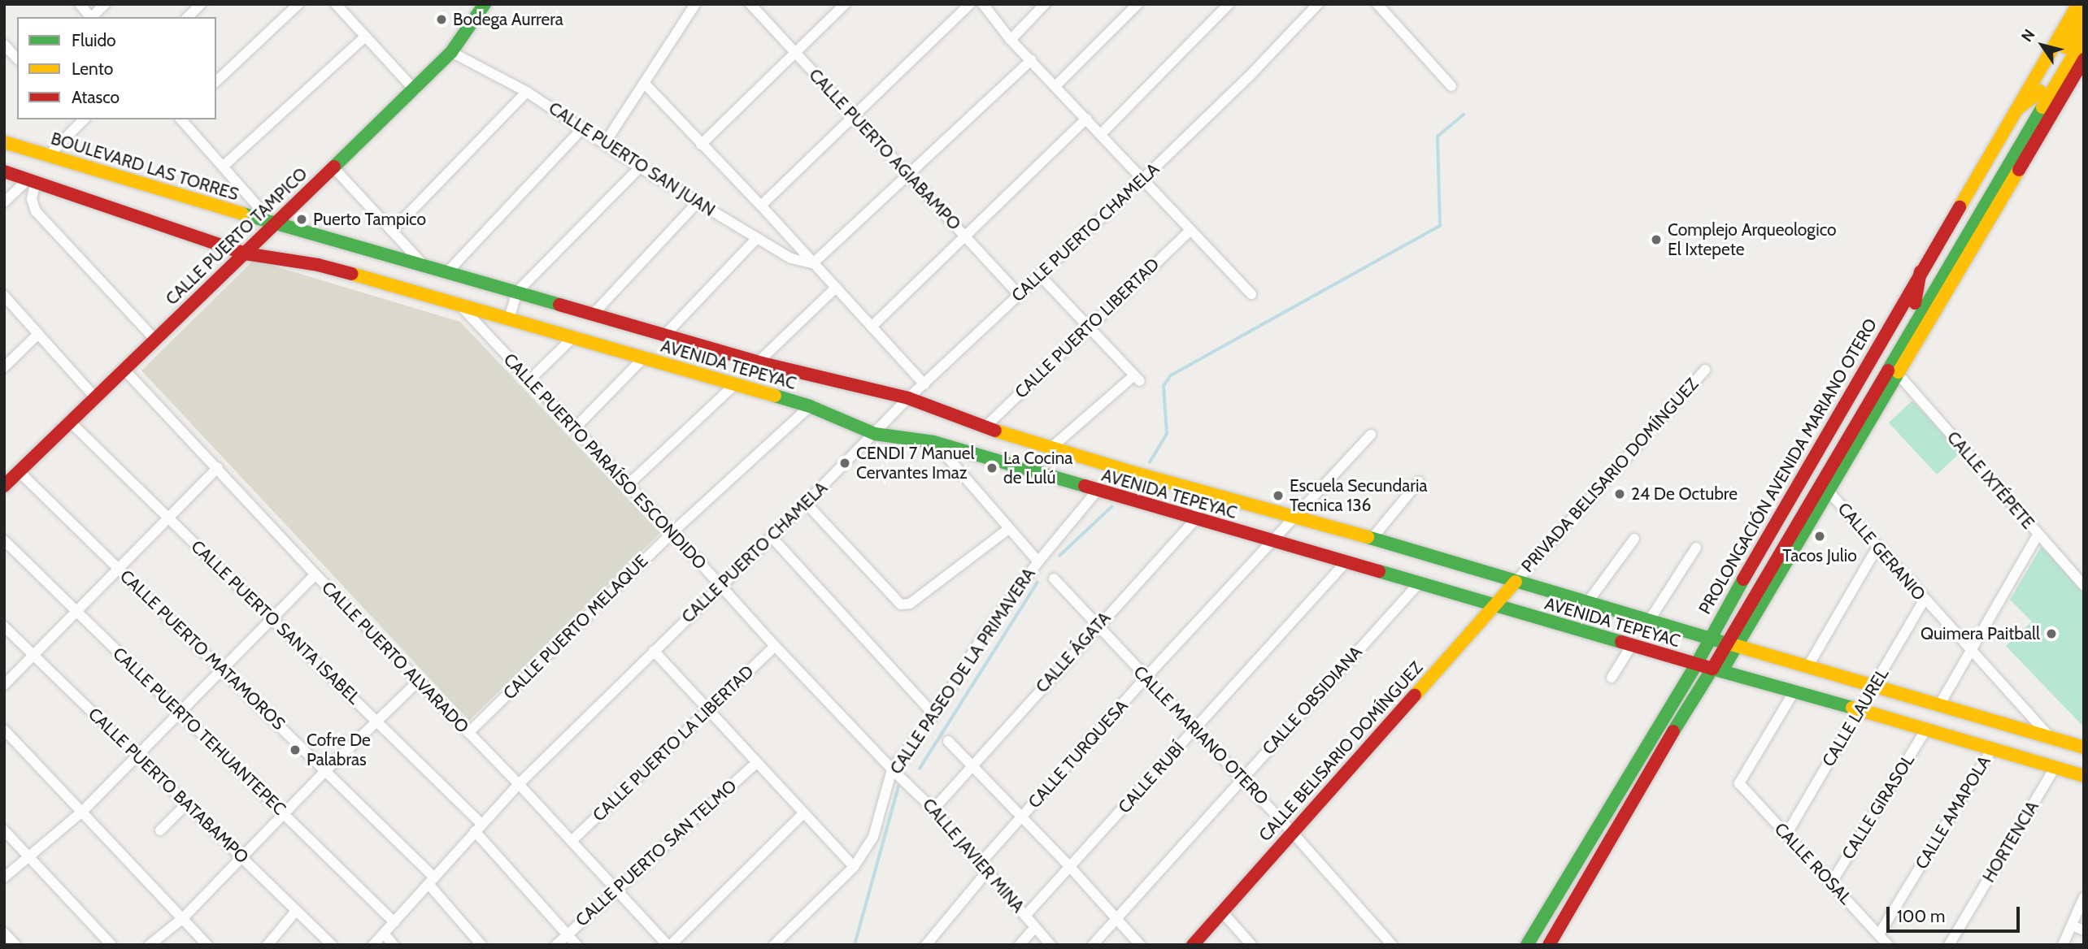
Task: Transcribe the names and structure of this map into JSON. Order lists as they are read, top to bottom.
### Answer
{
  "streets": {
    "main road": [
      "BOULEVARD LAS TORRES",
      "CALLE PUERTO TAMPICO",
      "AVENIDA TEPEYAC",
      "PROLONGACIÓN AVENIDA MARIANO OTERO",
      "CALLE BELISARIO DOMÍNGUEZ"
    ],
    "street": [
      "CALLE PUERTO AGIABAMPO",
      "CALLE PUERTO SAN JUAN",
      "CALLE PUERTO CHAMELA",
      "CALLE PUERTO LIBERTAD",
      "CALLE PUERTO PARAÍSO ESCONDIDO",
      "PRIVADA BELISARIO DOMÍNGUEZ",
      "CALLE IXTÉPETE",
      "CALLE GERANIO",
      "CALLE PUERTO SANTA ISABEL",
      "CALLE PUERTO MELAQUE",
      "CALLE PUERTO MATAMOROS",
      "CALLE ÁGATA",
      "CALLE PUERTO ALVARADO",
      "CALLE PASEO DE LA PRIMAVERA",
      "CALLE OBSIDIANA",
      "CALLE LAUREL",
      "CALLE PUERTO TEHUANTEPEC",
      "CALLE MARIANO OTERO",
      "CALLE PUERTO LA LIBERTAD",
      "CALLE TURQUESA",
      "CALLE RUBÍ",
      "CALLE PUERTO BATABAMPO",
      "CALLE GIRASOL",
      "CALLE AMAPOLA",
      "HORTENCIA",
      "CALLE PUERTO SAN TELMO",
      "CALLE JAVIER MINA",
      "CALLE ROSAL"
    ]
  },
  "crossings": [
    ["CALLE PUERTO AGIABAMPO", "CALLE PUERTO CHAMELA"],
    ["CALLE PUERTO SAN JUAN", "CALLE PUERTO TAMPICO"],
    ["BOULEVARD LAS TORRES", "CALLE PUERTO TAMPICO"],
    ["BOULEVARD LAS TORRES", "AVENIDA TEPEYAC"],
    ["CALLE PUERTO CHAMELA", "AVENIDA TEPEYAC"],
    ["CALLE PUERTO CHAMELA", "CALLE PUERTO PARAÍSO ESCONDIDO"],
    ["CALLE PUERTO CHAMELA", "CALLE PUERTO SANTA ISABEL"],
    ["CALLE PUERTO CHAMELA", "CALLE PUERTO MATAMOROS"],
    ["CALLE PUERTO CHAMELA", "CALLE PUERTO ALVARADO"],
    ["CALLE PUERTO CHAMELA", "CALLE PUERTO TEHUANTEPEC"],
    ["CALLE PUERTO TAMPICO", "AVENIDA TEPEYAC"],
    ["CALLE PUERTO TAMPICO", "CALLE PUERTO SANTA ISABEL"],
    ["CALLE PUERTO TAMPICO", "CALLE PUERTO MATAMOROS"],
    ["CALLE PUERTO TAMPICO", "CALLE PUERTO ALVARADO"],
    ["CALLE PUERTO LIBERTAD", "AVENIDA TEPEYAC"],
    ["AVENIDA TEPEYAC", "CALLE PUERTO PARAÍSO ESCONDIDO"],
    ["AVENIDA TEPEYAC", "PROLONGACIÓN AVENIDA MARIANO OTERO"],
    ["AVENIDA TEPEYAC", "PRIVADA BELISARIO DOMÍNGUEZ"],
    ["AVENIDA TEPEYAC", "CALLE GERANIO"],
    ["AVENIDA TEPEYAC", "CALLE PUERTO MELAQUE"],
    ["AVENIDA TEPEYAC", "CALLE ÁGATA"],
    ["AVENIDA TEPEYAC", "CALLE PASEO DE LA PRIMAVERA"],
    ["AVENIDA TEPEYAC", "CALLE OBSIDIANA"],
    ["AVENIDA TEPEYAC", "CALLE LAUREL"],
    ["AVENIDA TEPEYAC", "CALLE BELISARIO DOMÍNGUEZ"],
    ["AVENIDA TEPEYAC", "CALLE TURQUESA"],
    ["AVENIDA TEPEYAC", "CALLE RUBÍ"],
    ["AVENIDA TEPEYAC", "CALLE GIRASOL"],
    ["AVENIDA TEPEYAC", "CALLE AMAPOLA"],
    ["AVENIDA TEPEYAC", "HORTENCIA"],
    ["AVENIDA TEPEYAC", "CALLE ROSAL"],
    ["CALLE PUERTO PARAÍSO ESCONDIDO", "CALLE PUERTO MELAQUE"],
    ["CALLE PUERTO PARAÍSO ESCONDIDO", "CALLE PASEO DE LA PRIMAVERA"],
    ["CALLE PUERTO PARAÍSO ESCONDIDO", "CALLE PUERTO LA LIBERTAD"],
    ["CALLE PUERTO PARAÍSO ESCONDIDO", "CALLE JAVIER MINA"],
    ["PROLONGACIÓN AVENIDA MARIANO OTERO", "CALLE IXTÉPETE"],
    ["PROLONGACIÓN AVENIDA MARIANO OTERO", "CALLE GERANIO"],
    ["PRIVADA BELISARIO DOMÍNGUEZ", "CALLE BELISARIO DOMÍNGUEZ"],
    ["CALLE GERANIO", "CALLE LAUREL"],
    ["CALLE PUERTO SANTA ISABEL", "CALLE PUERTO SAN TELMO"],
    ["CALLE PUERTO MELAQUE", "CALLE PUERTO ALVARADO"],
    ["CALLE ÁGATA", "CALLE MARIANO OTERO"],
    ["CALLE ÁGATA", "CALLE JAVIER MINA"],
    ["CALLE PUERTO ALVARADO", "CALLE PUERTO LA LIBERTAD"],
    ["CALLE PUERTO ALVARADO", "CALLE PUERTO SAN TELMO"],
    ["CALLE PASEO DE LA PRIMAVERA", "CALLE JAVIER MINA"],
    ["CALLE OBSIDIANA", "CALLE MARIANO OTERO"],
    ["CALLE LAUREL", "CALLE ROSAL"],
    ["CALLE MARIANO OTERO", "CALLE BELISARIO DOMÍNGUEZ"],
    ["CALLE MARIANO OTERO", "CALLE TURQUESA"],
    ["CALLE MARIANO OTERO", "CALLE RUBÍ"],
    ["CALLE TURQUESA", "CALLE JAVIER MINA"],
    ["CALLE RUBÍ", "CALLE JAVIER MINA"],
    ["CALLE GIRASOL", "CALLE ROSAL"],
    ["CALLE AMAPOLA", "CALLE ROSAL"]
  ],
  "places": [
    "Bodega Aurrera",
    "Puerto Tampico",
    "Complejo Arqueologico El Ixtepete",
    "CENDI 7 Manuel Cervantes Imaz",
    "La Cocina de Lulú",
    "24 De Octubre",
    "Escuela Secundaria Tecnica 136",
    "Tacos Julio",
    "Quimera Paitball",
    "Cofre De Palabras"
  ],
  "legend": ["Fluido", "Lento", "Atasco"],
  "scale_bar": "100 m",
  "north": "top left"
}
